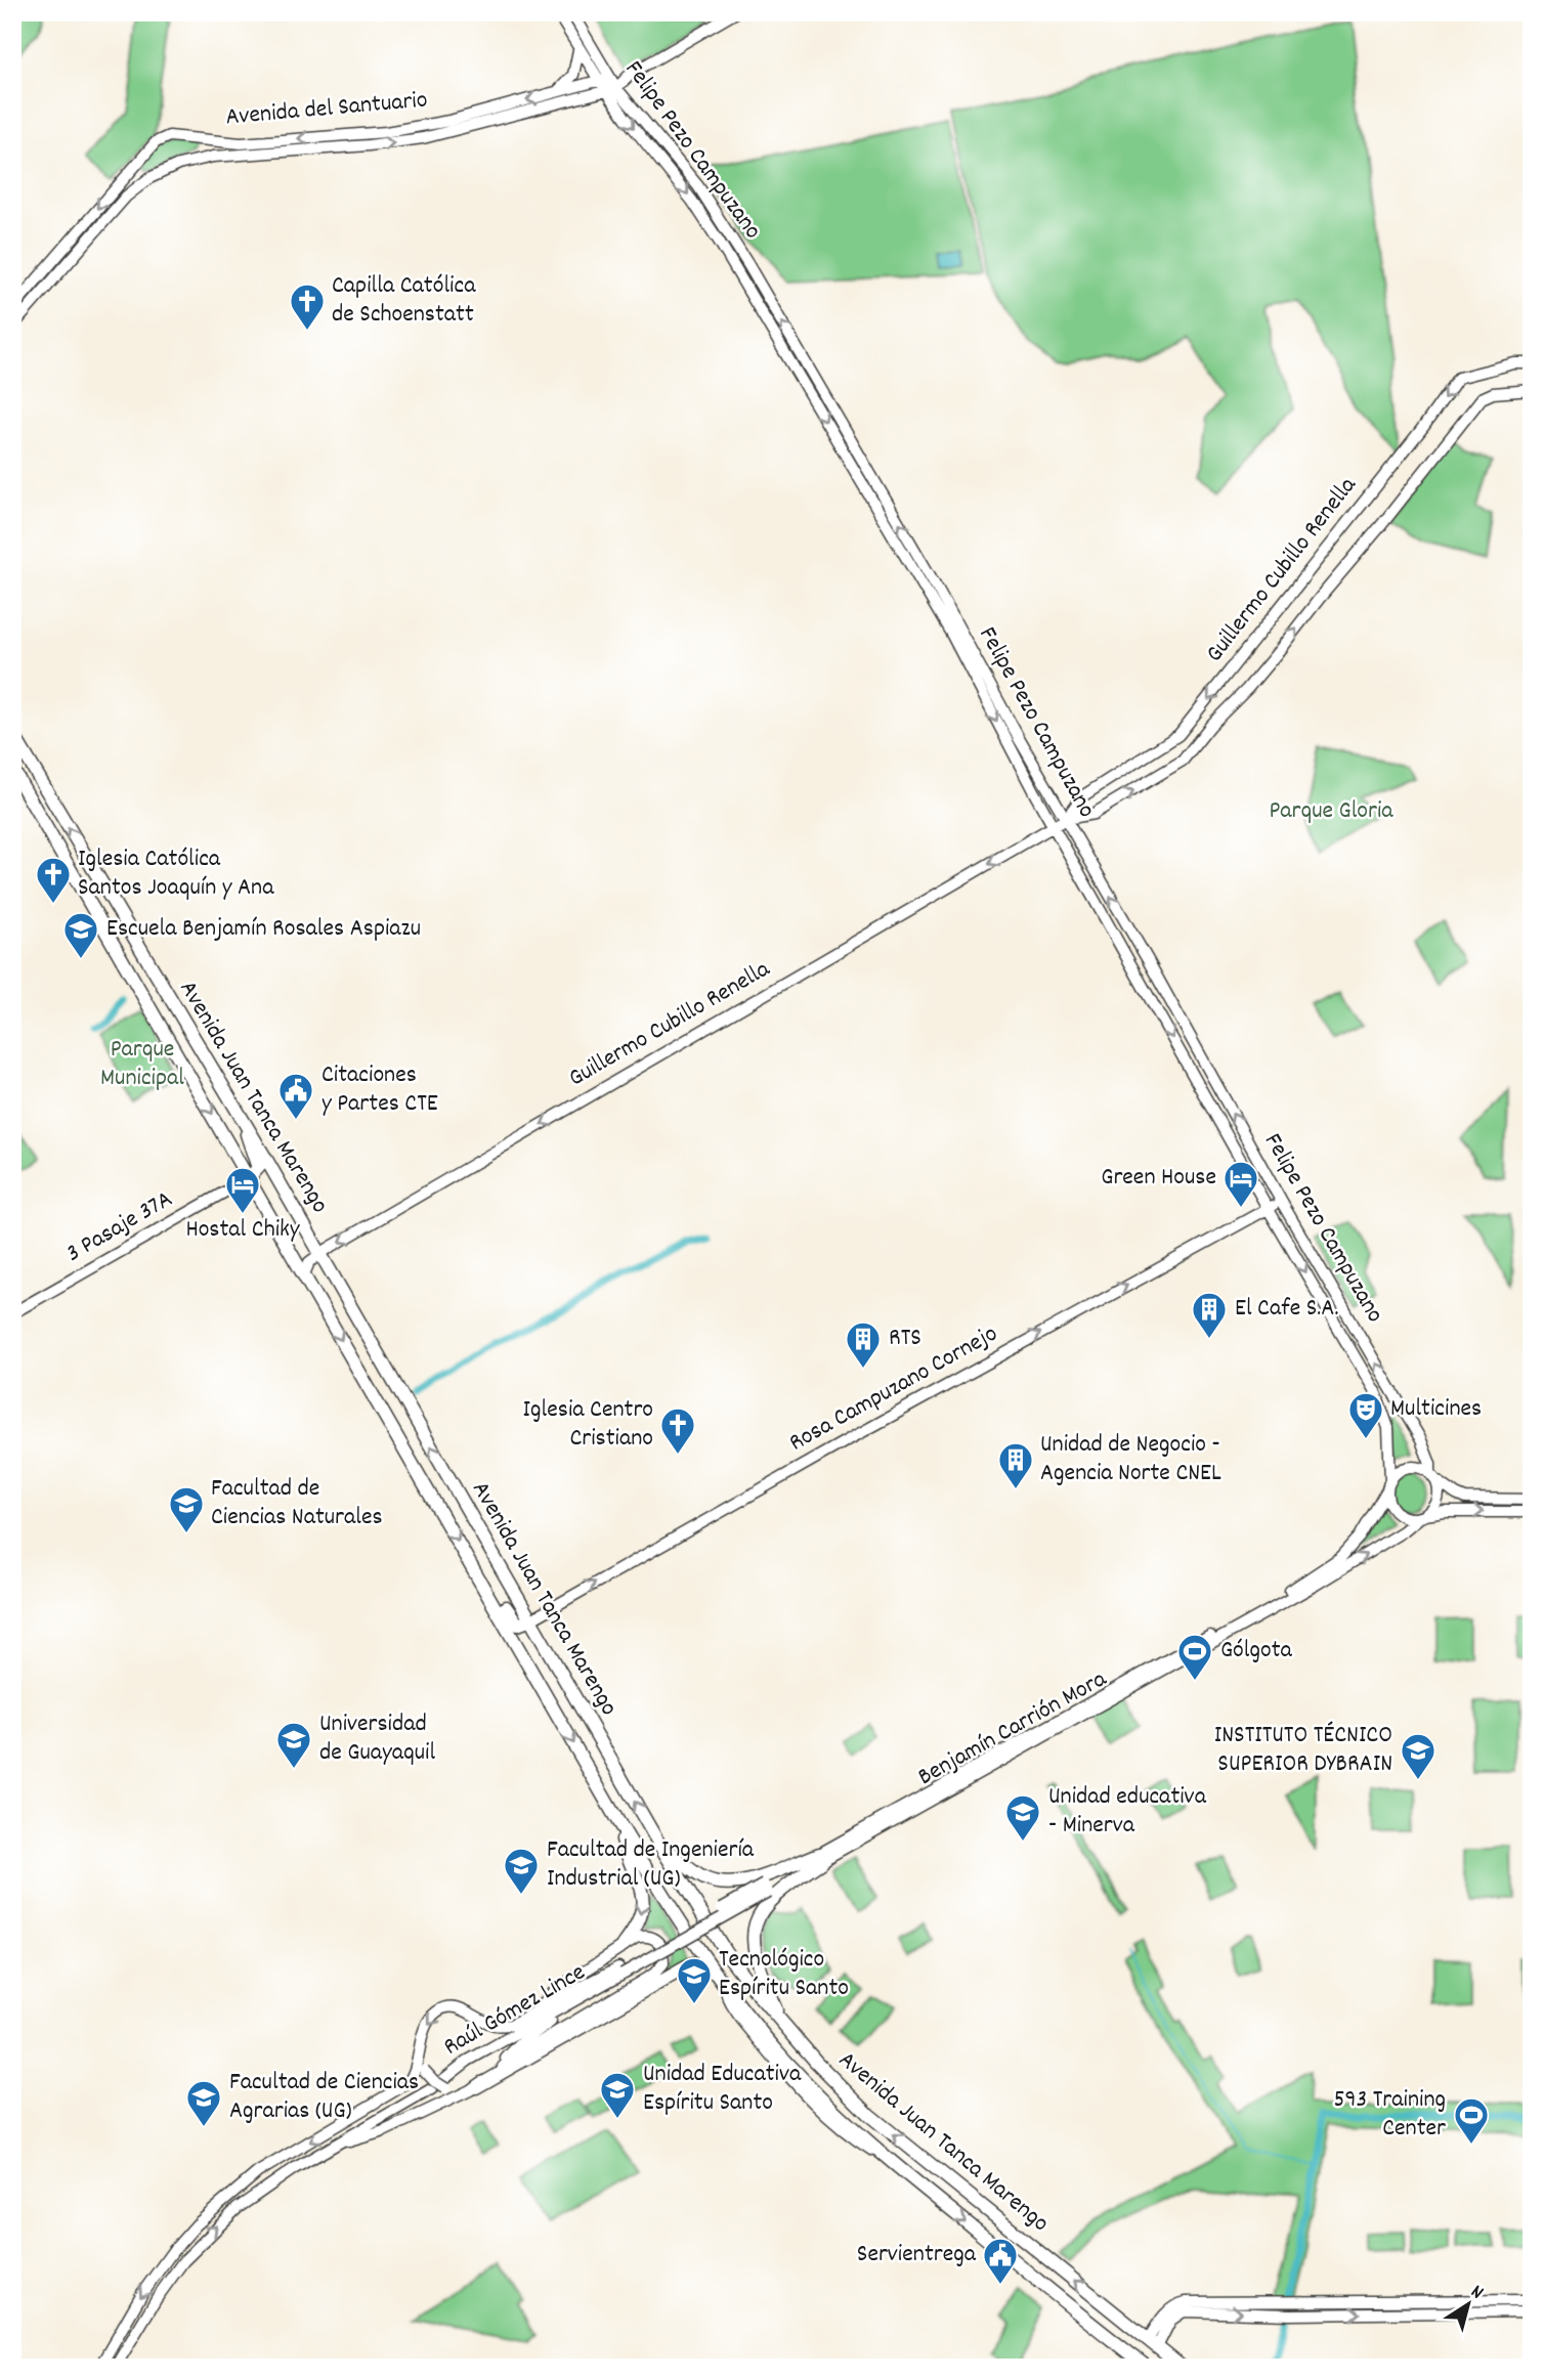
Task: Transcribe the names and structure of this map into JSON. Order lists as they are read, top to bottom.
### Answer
{
  "streets": {
    "main road": [
      "Avenida del Santuario",
      "Felipe Pezo Campuzano",
      "Guillermo Cubillo Renella",
      "Avenida Juan Tanca Marengo",
      "3 Pasaje 37A",
      "Rosa Campuzano Cornejo",
      "Benjamín Carrión Mora",
      "Raúl Gómez Lince"
    ]
  },
  "crossings": [
    ["Avenida del Santuario", "Felipe Pezo Campuzano"],
    ["Felipe Pezo Campuzano", "Guillermo Cubillo Renella"],
    ["Felipe Pezo Campuzano", "Rosa Campuzano Cornejo"],
    ["Felipe Pezo Campuzano", "Benjamín Carrión Mora"],
    ["Guillermo Cubillo Renella", "Avenida Juan Tanca Marengo"],
    ["Avenida Juan Tanca Marengo", "3 Pasaje 37A"],
    ["Avenida Juan Tanca Marengo", "Rosa Campuzano Cornejo"],
    ["Benjamín Carrión Mora", "Raúl Gómez Lince"]
  ],
  "one_way": ["Rosa Campuzano Cornejo"],
  "parks": ["Parque Gloria", "Parque Municipal"],
  "places": {
    "church": ["Capilla Católica de Schoenstatt", "Iglesia Católica Santos Joaquín y Ana", "Iglesia Centro Cristiano"],
    "school or university": [
      "Escuela Benjamín Rosales Aspiazu",
      "Facultad de Ciencias Naturales",
      "Universidad de Guayaquil",
      "INSTITUTO TÉCNICO SUPERIOR DYBRAIN",
      "Unidad educativa - Minerva",
      "Facultad de Ingeniería Industrial (UG)",
      "Tecnológico Espíritu Santo",
      "Unidad Educativa Espíritu Santo",
      "Facultad de Ciencias Agrarias (UG)"
    ],
    "public building": ["Citaciones y Partes CTE", "Servientrega"],
    "hotel": ["Green House", "Hostal Chiky"],
    "building": ["El Cafe S.A.", "RTS", "Unidad de Negocio - Agencia Norte CNEL"],
    "theatre": ["Multicines"],
    "sports": ["Gólgota", "593 Training Center"]
  },
  "north": "top right"
}
